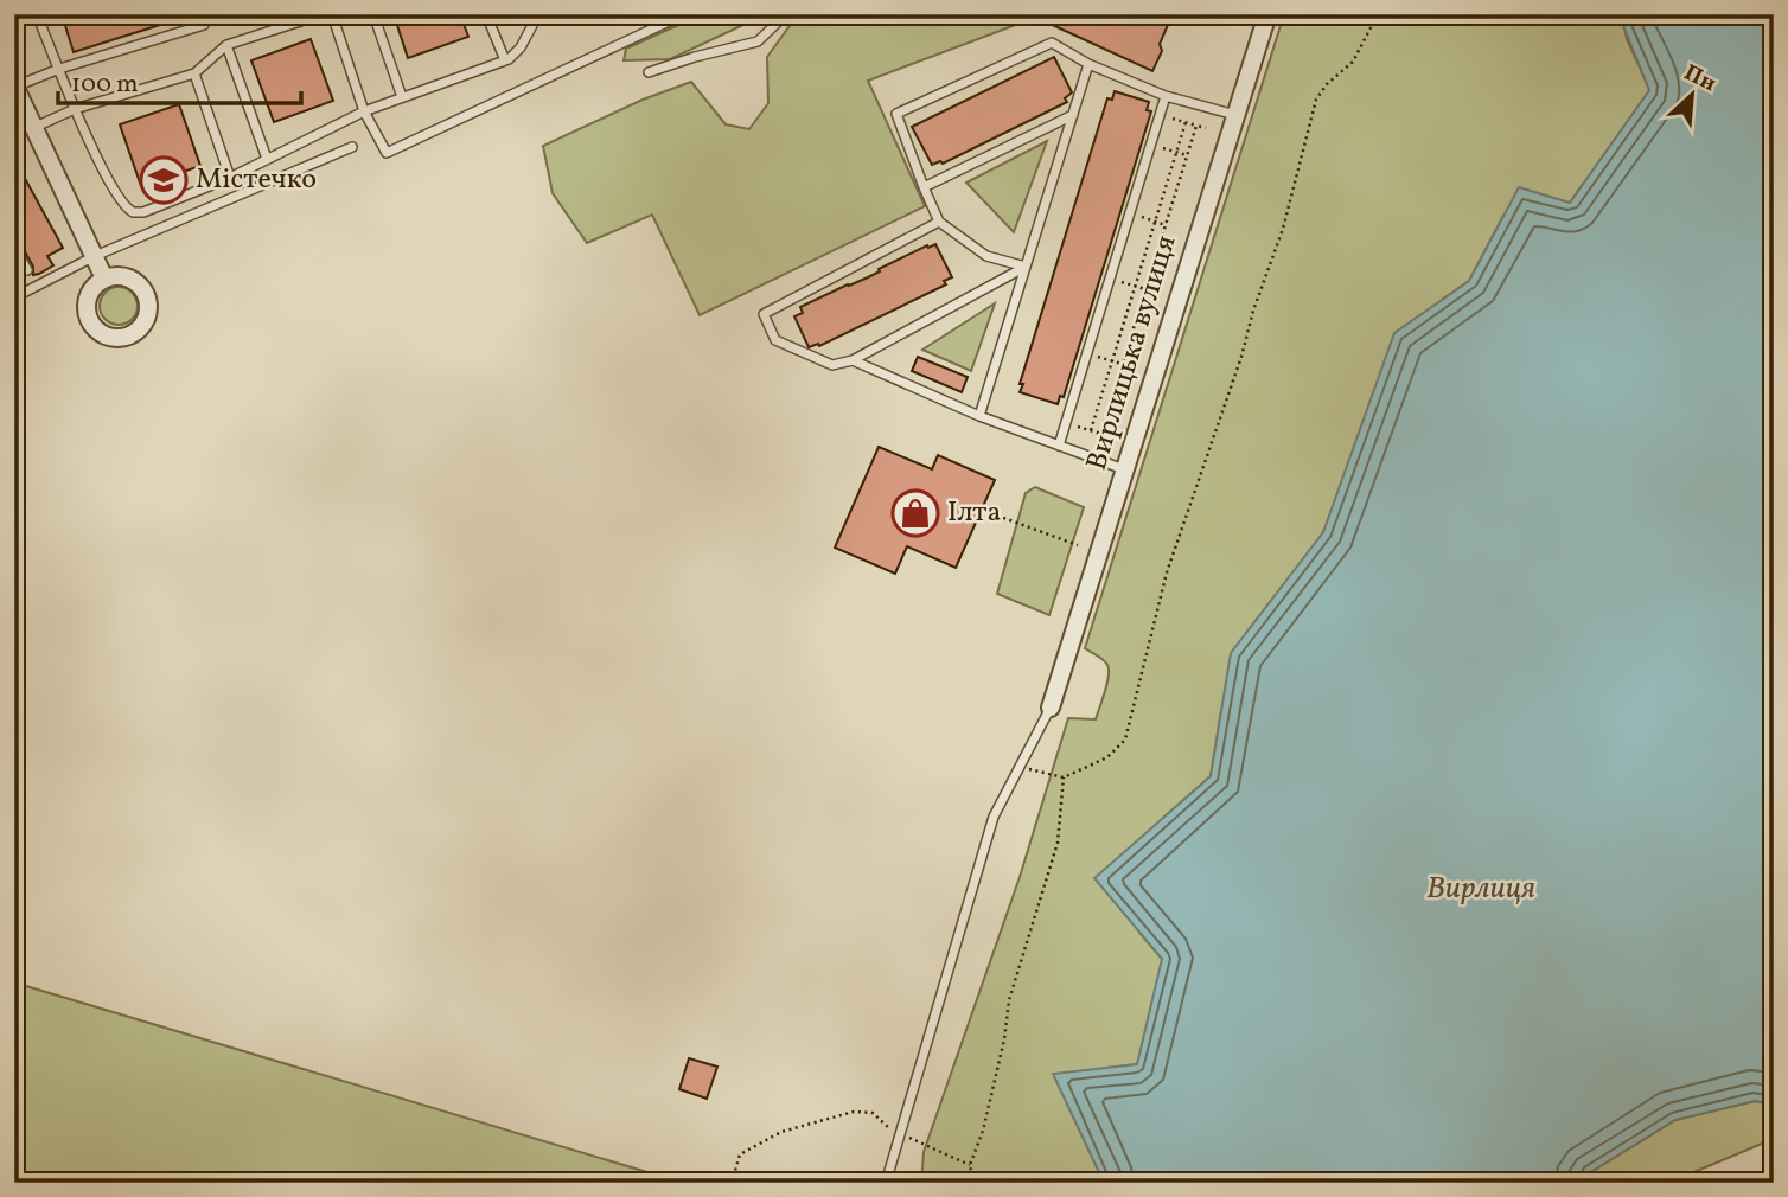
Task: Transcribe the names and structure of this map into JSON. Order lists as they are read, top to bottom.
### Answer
{
  "streets": {
    "street": ["Вирлицька вулиця"]
  },
  "water": ["Вирлиця"],
  "places": {
    "school or university": ["Містечко"],
    "shop": ["Ілта"]
  },
  "scale_bar": "100 m",
  "north": "top right"
}
